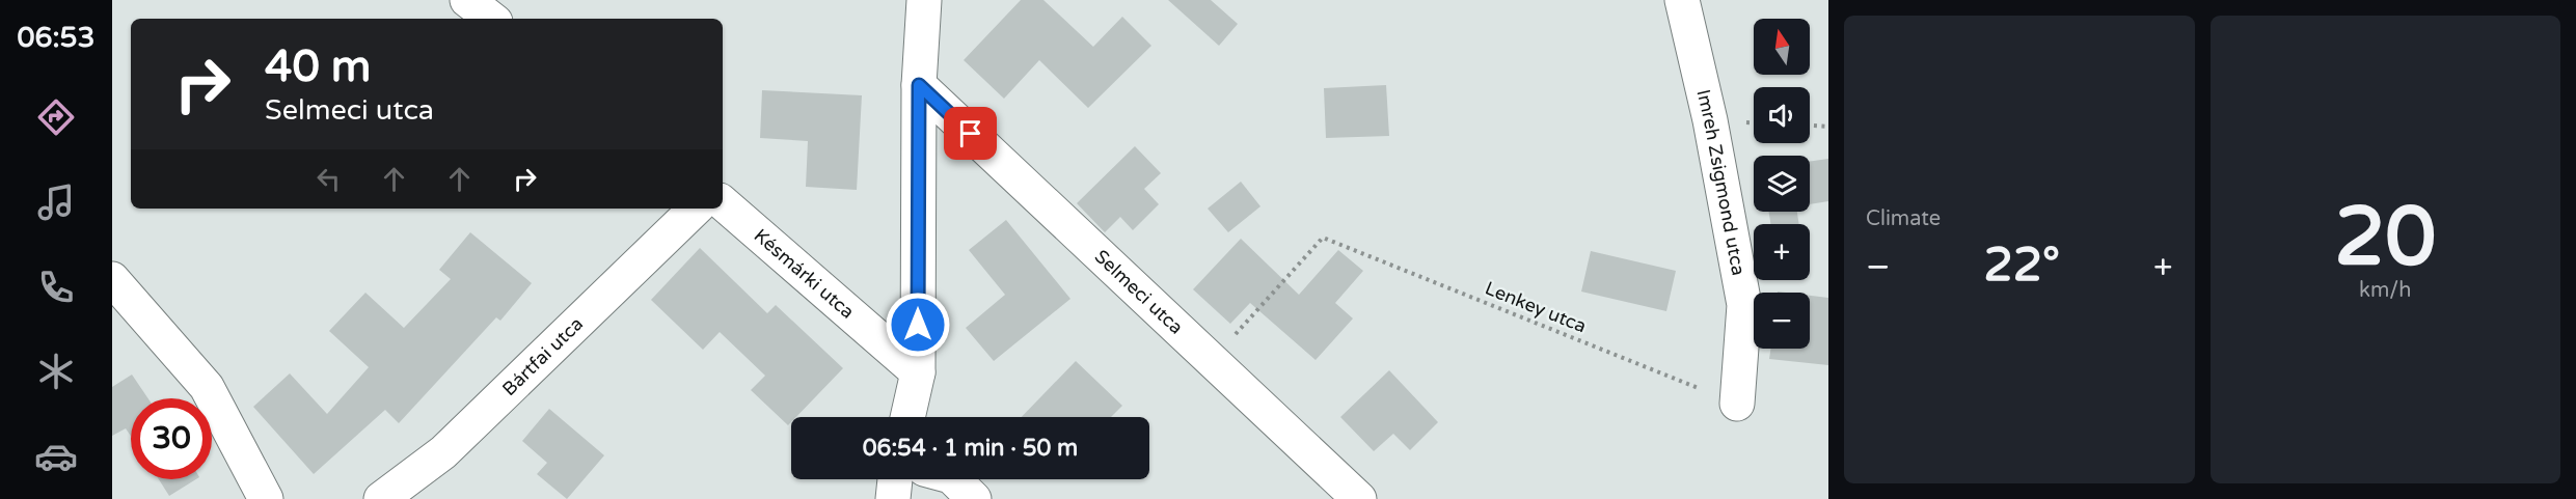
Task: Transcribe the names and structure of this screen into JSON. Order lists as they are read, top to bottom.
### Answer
{
  "streets": {
    "street": [
      "Imreh Zsigmond utca",
      "Késmárki utca",
      "Selmeci utca",
      "Bártfai utca"
    ],
    "path": ["Lenkey utca"]
  },
  "crossings": [
    ["Imreh Zsigmond utca", "Lenkey utca"],
    ["Selmeci utca", "Lenkey utca"]
  ],
  "north": "top",
  "page": {
    "tabs": "06:53",
    "tile": [
      "Climate",
      ["20", "km/h"]
    ],
    "map_buttons": ["+", "−"],
    "turn": ["40 m", "Selmeci utca"],
    "heat": ["−", "22°", "+"],
    "limit": "30",
    "trip": "06:54 · 1 min · 50 m"
  }
}
